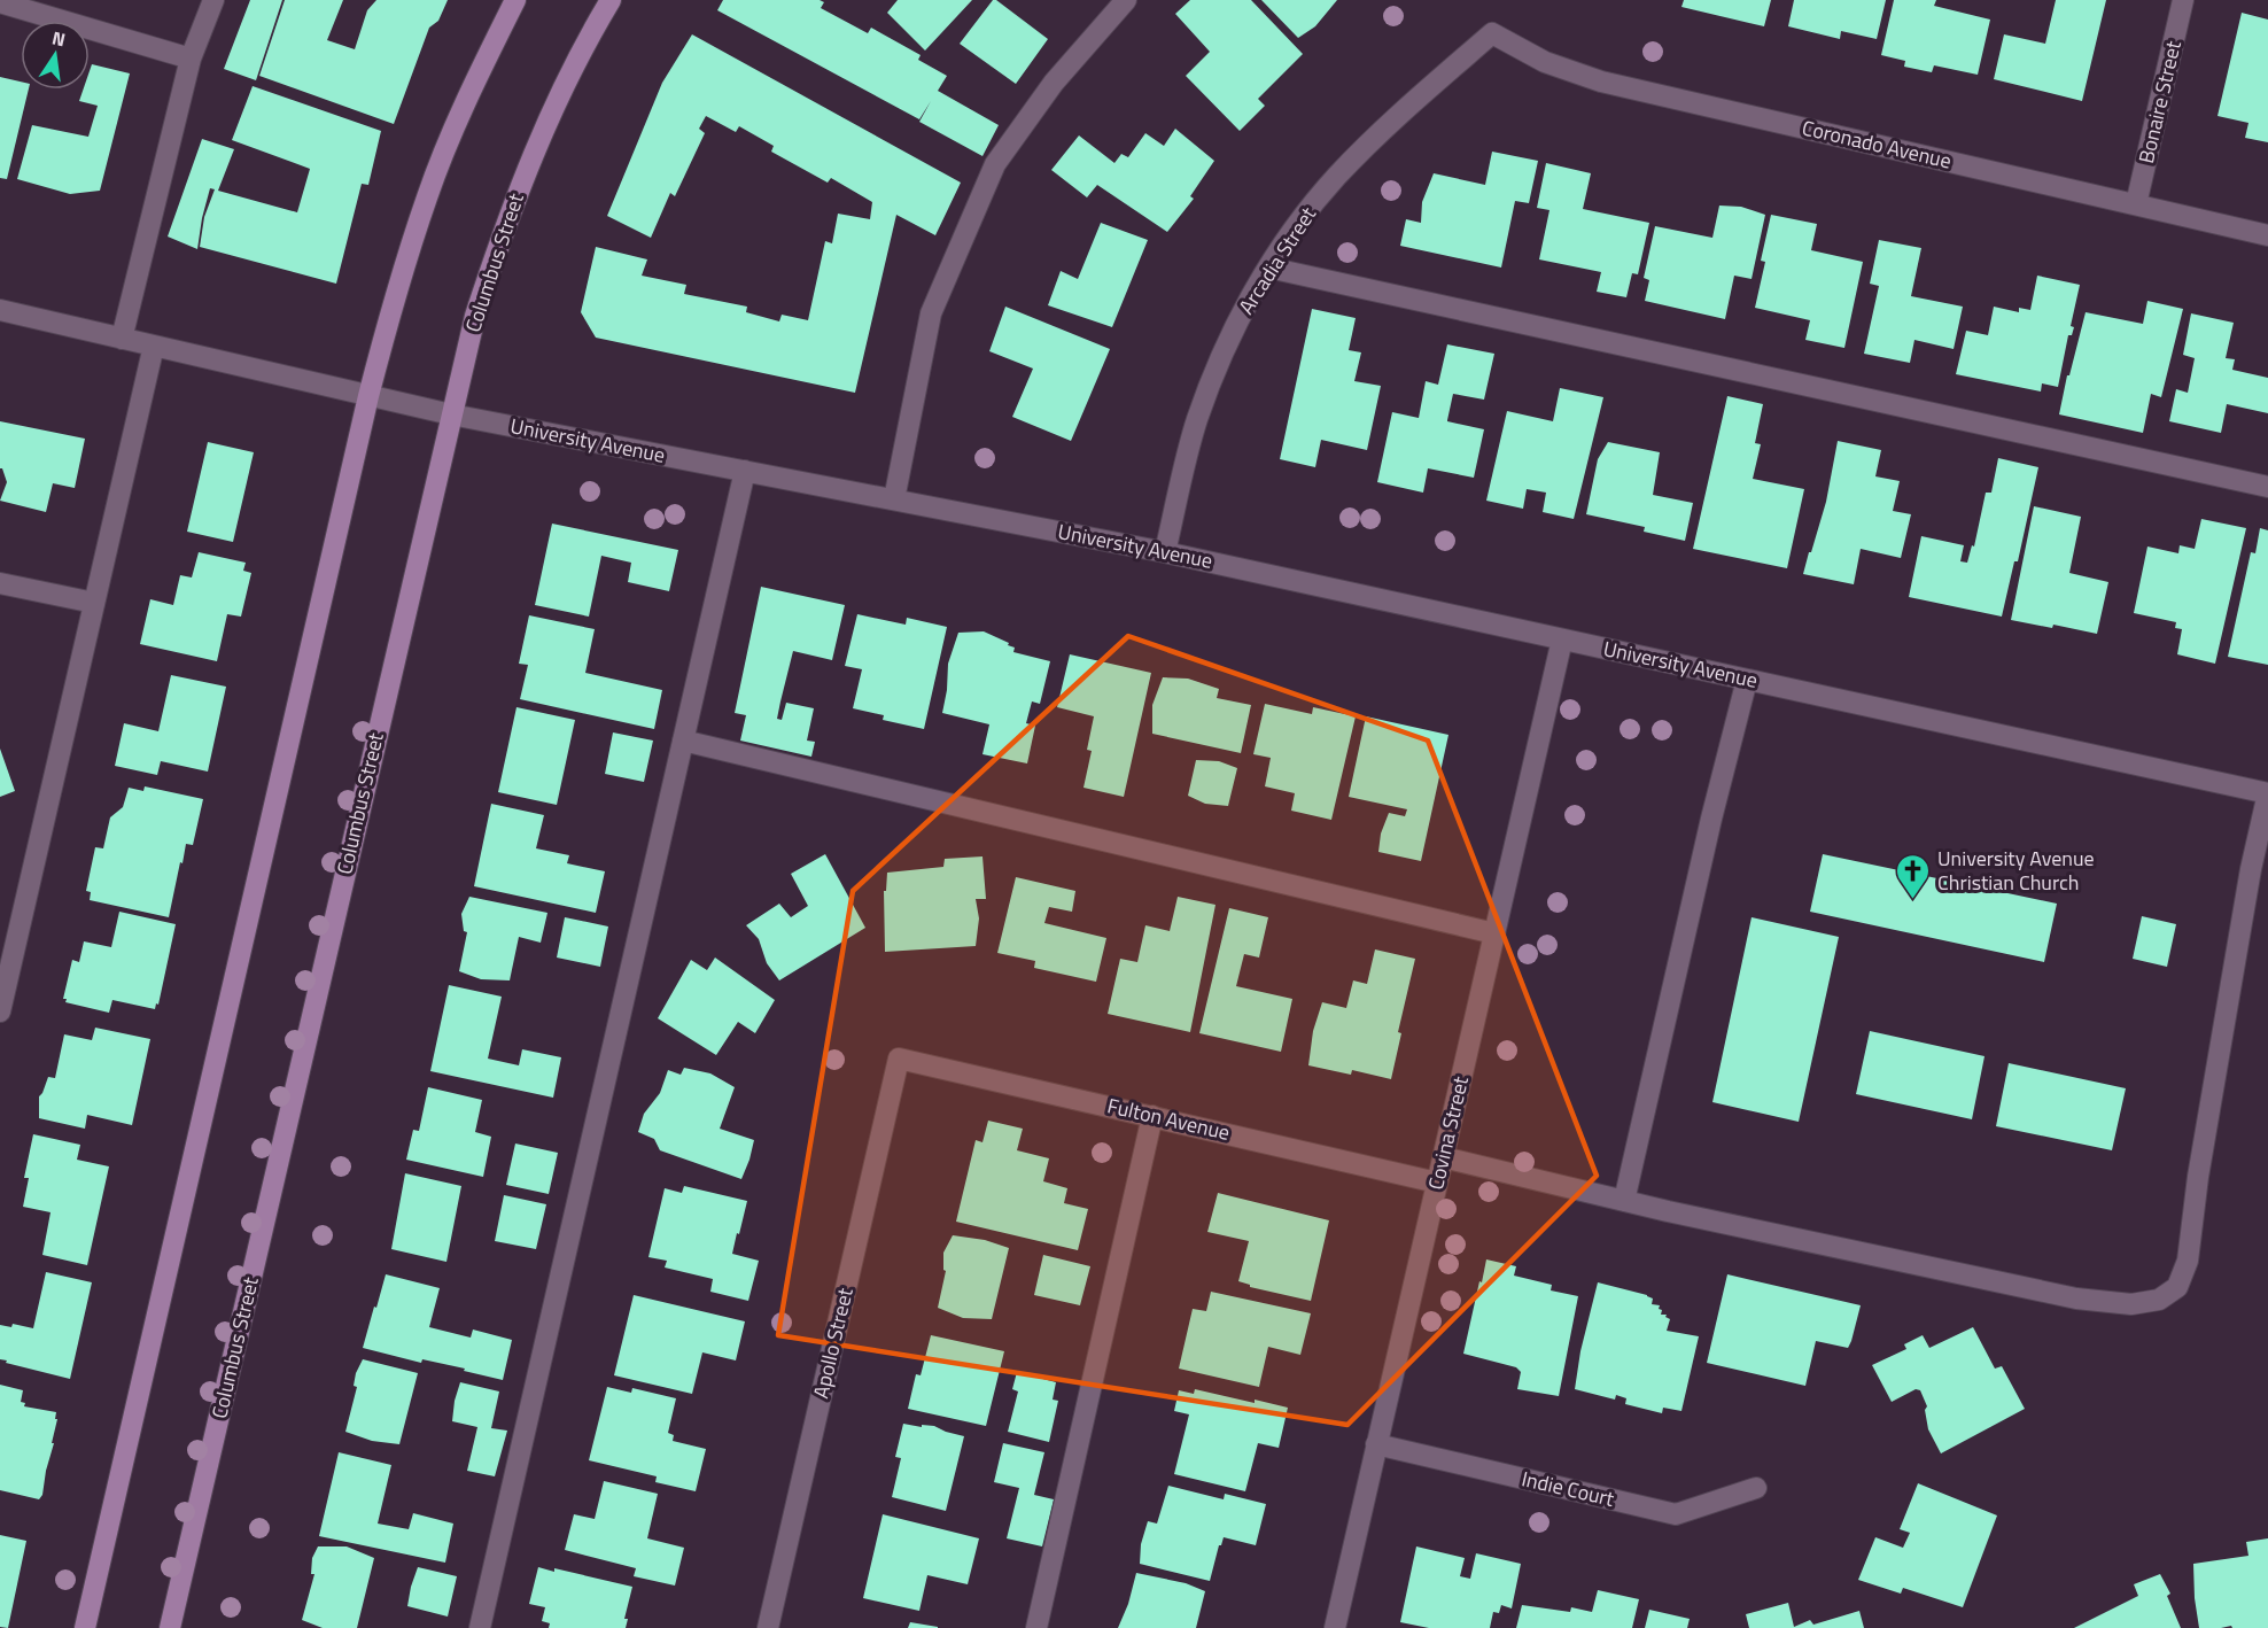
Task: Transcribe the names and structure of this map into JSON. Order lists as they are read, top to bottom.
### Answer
{
  "streets": {
    "main road": ["Columbus Street"],
    "street": [
      "Bonaire Street",
      "Coronado Avenue",
      "Arcadia Street",
      "University Avenue",
      "Fulton Avenue",
      "Covina Street",
      "Apollo Street",
      "Indie Court"
    ]
  },
  "crossings": [
    ["Bonaire Street", "Coronado Avenue"],
    ["Coronado Avenue", "Arcadia Street"],
    ["Arcadia Street", "University Avenue"],
    ["Columbus Street", "University Avenue"],
    ["University Avenue", "Covina Street"],
    ["Fulton Avenue", "Covina Street"],
    ["Fulton Avenue", "Apollo Street"],
    ["Covina Street", "Indie Court"]
  ],
  "places": {
    "church": ["University Avenue Christian Church"]
  },
  "north": "top"
}
